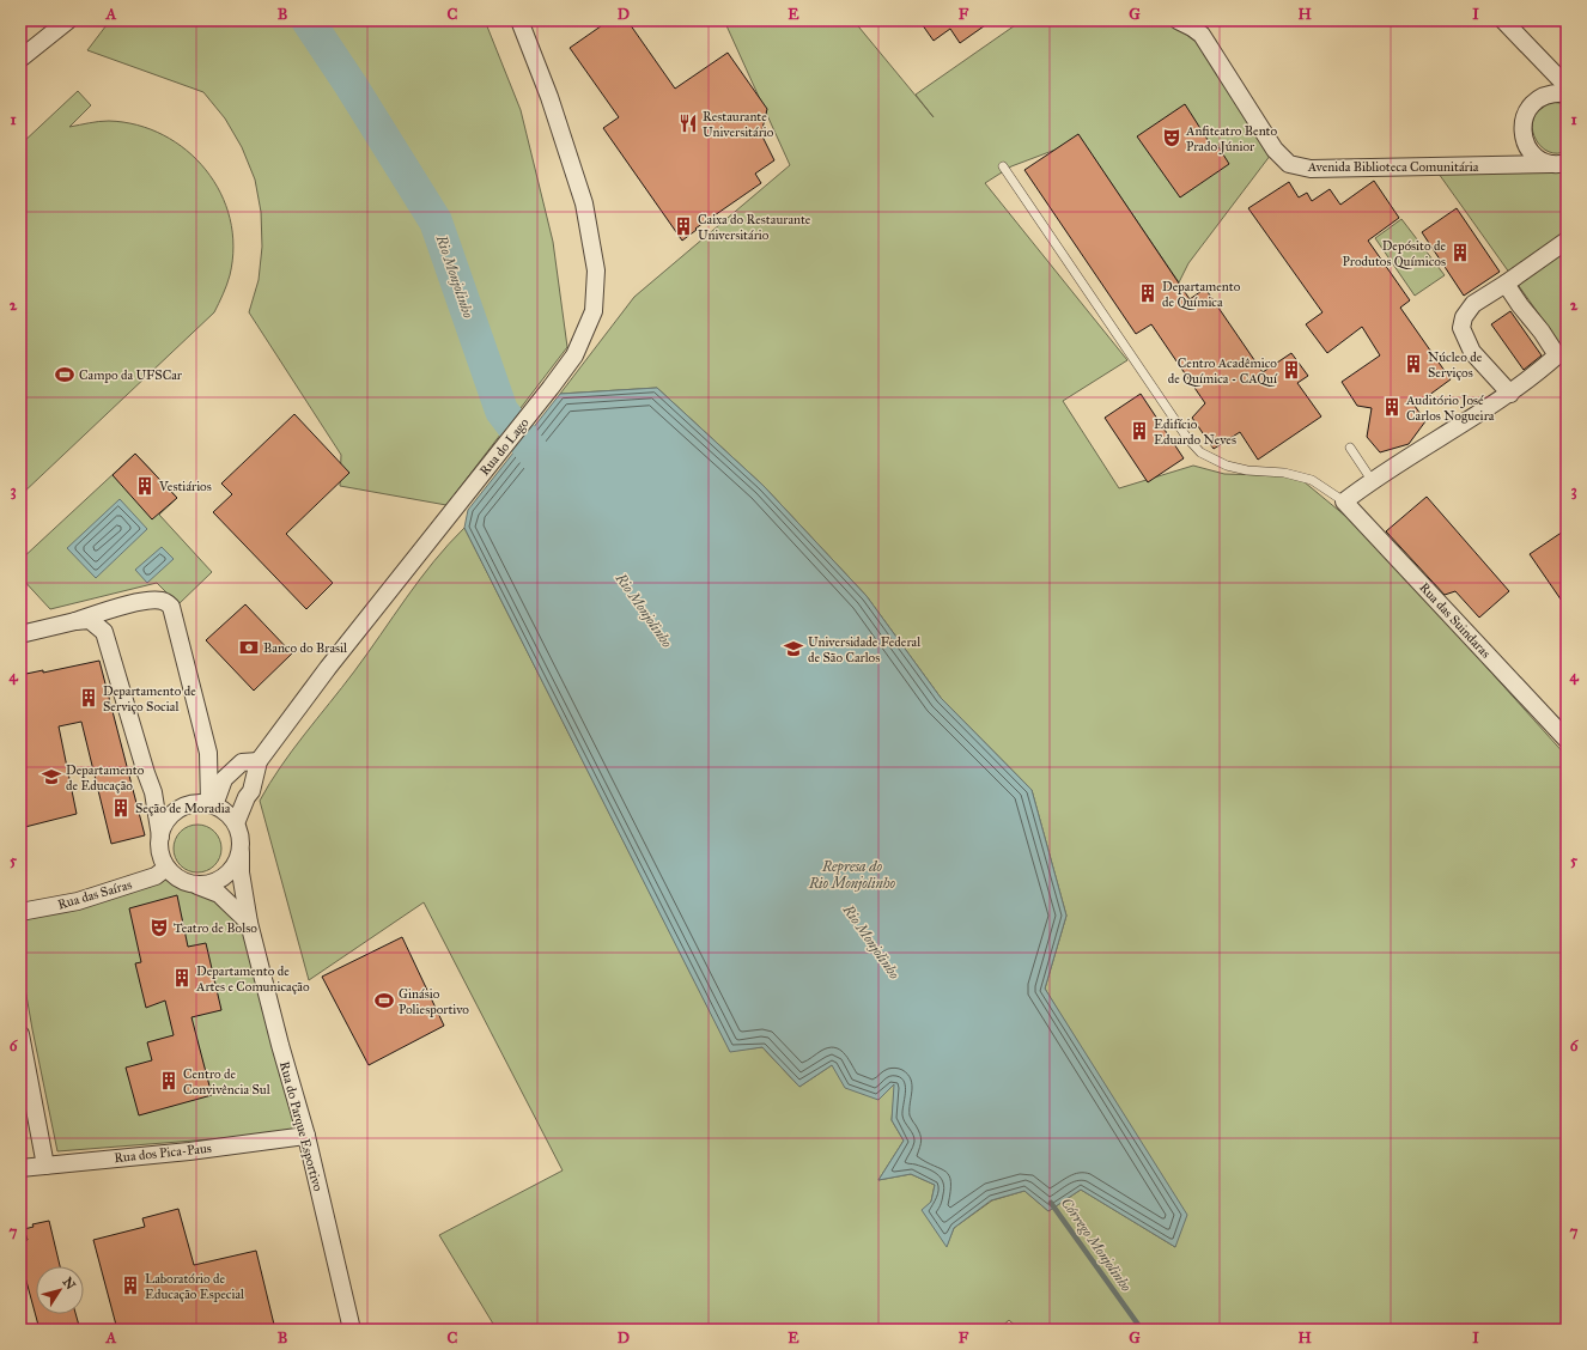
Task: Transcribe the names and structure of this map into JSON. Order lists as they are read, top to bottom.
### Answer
{
  "streets": {
    "street": [
      "Avenida Biblioteca Comunitária",
      "Rua do Lago",
      "Rua das Suindaras",
      "Rua das Saíras",
      "Rua do Parque Esportivo",
      "Rua dos Pica-Paus"
    ]
  },
  "crossings": [
    ["Rua do Lago", "Rua das Saíras"],
    ["Rua do Lago", "Rua do Parque Esportivo"],
    ["Rua das Saíras", "Rua do Parque Esportivo"],
    ["Rua do Parque Esportivo", "Rua dos Pica-Paus"]
  ],
  "water": ["Rio Monjolinho", "Represa do Rio Monjolinho", "Córrego Monjolinho"],
  "places": {
    "restaurant": ["Restaurante Universitário"],
    "theatre": ["Anfiteatro Bento Prado Júnior", "Teatro de Bolso"],
    "building": [
      "Caixa do Restaurante Universitário",
      "Depósito de Produtos Químicos",
      "Departamento de Química",
      "Núcleo de Serviços",
      "Centro Acadêmico de Química - CAQuí",
      "Auditório José Carlos Nogueira",
      "Edifício Eduardo Neves",
      "Vestiários",
      "Departamento de Serviço Social",
      "Seção de Moradia",
      "Departamento de Artes e Comunicação",
      "Centro de Convivência Sul",
      "Laboratório de Educação Especial"
    ],
    "sports": ["Campo da UFSCar", "Ginásio Poliesportivo"],
    "bank": ["Banco do Brasil"],
    "school or university": ["Universidade Federal de São Carlos", "Departamento de Educação"]
  },
  "north": "top right",
  "grid": {
    "columns": [
      "A",
      "B",
      "C",
      "D",
      "E",
      "F",
      "G",
      "H",
      "I"
    ],
    "rows": [
      "1",
      "2",
      "3",
      "4",
      "5",
      "6",
      "7"
    ]
  }
}
